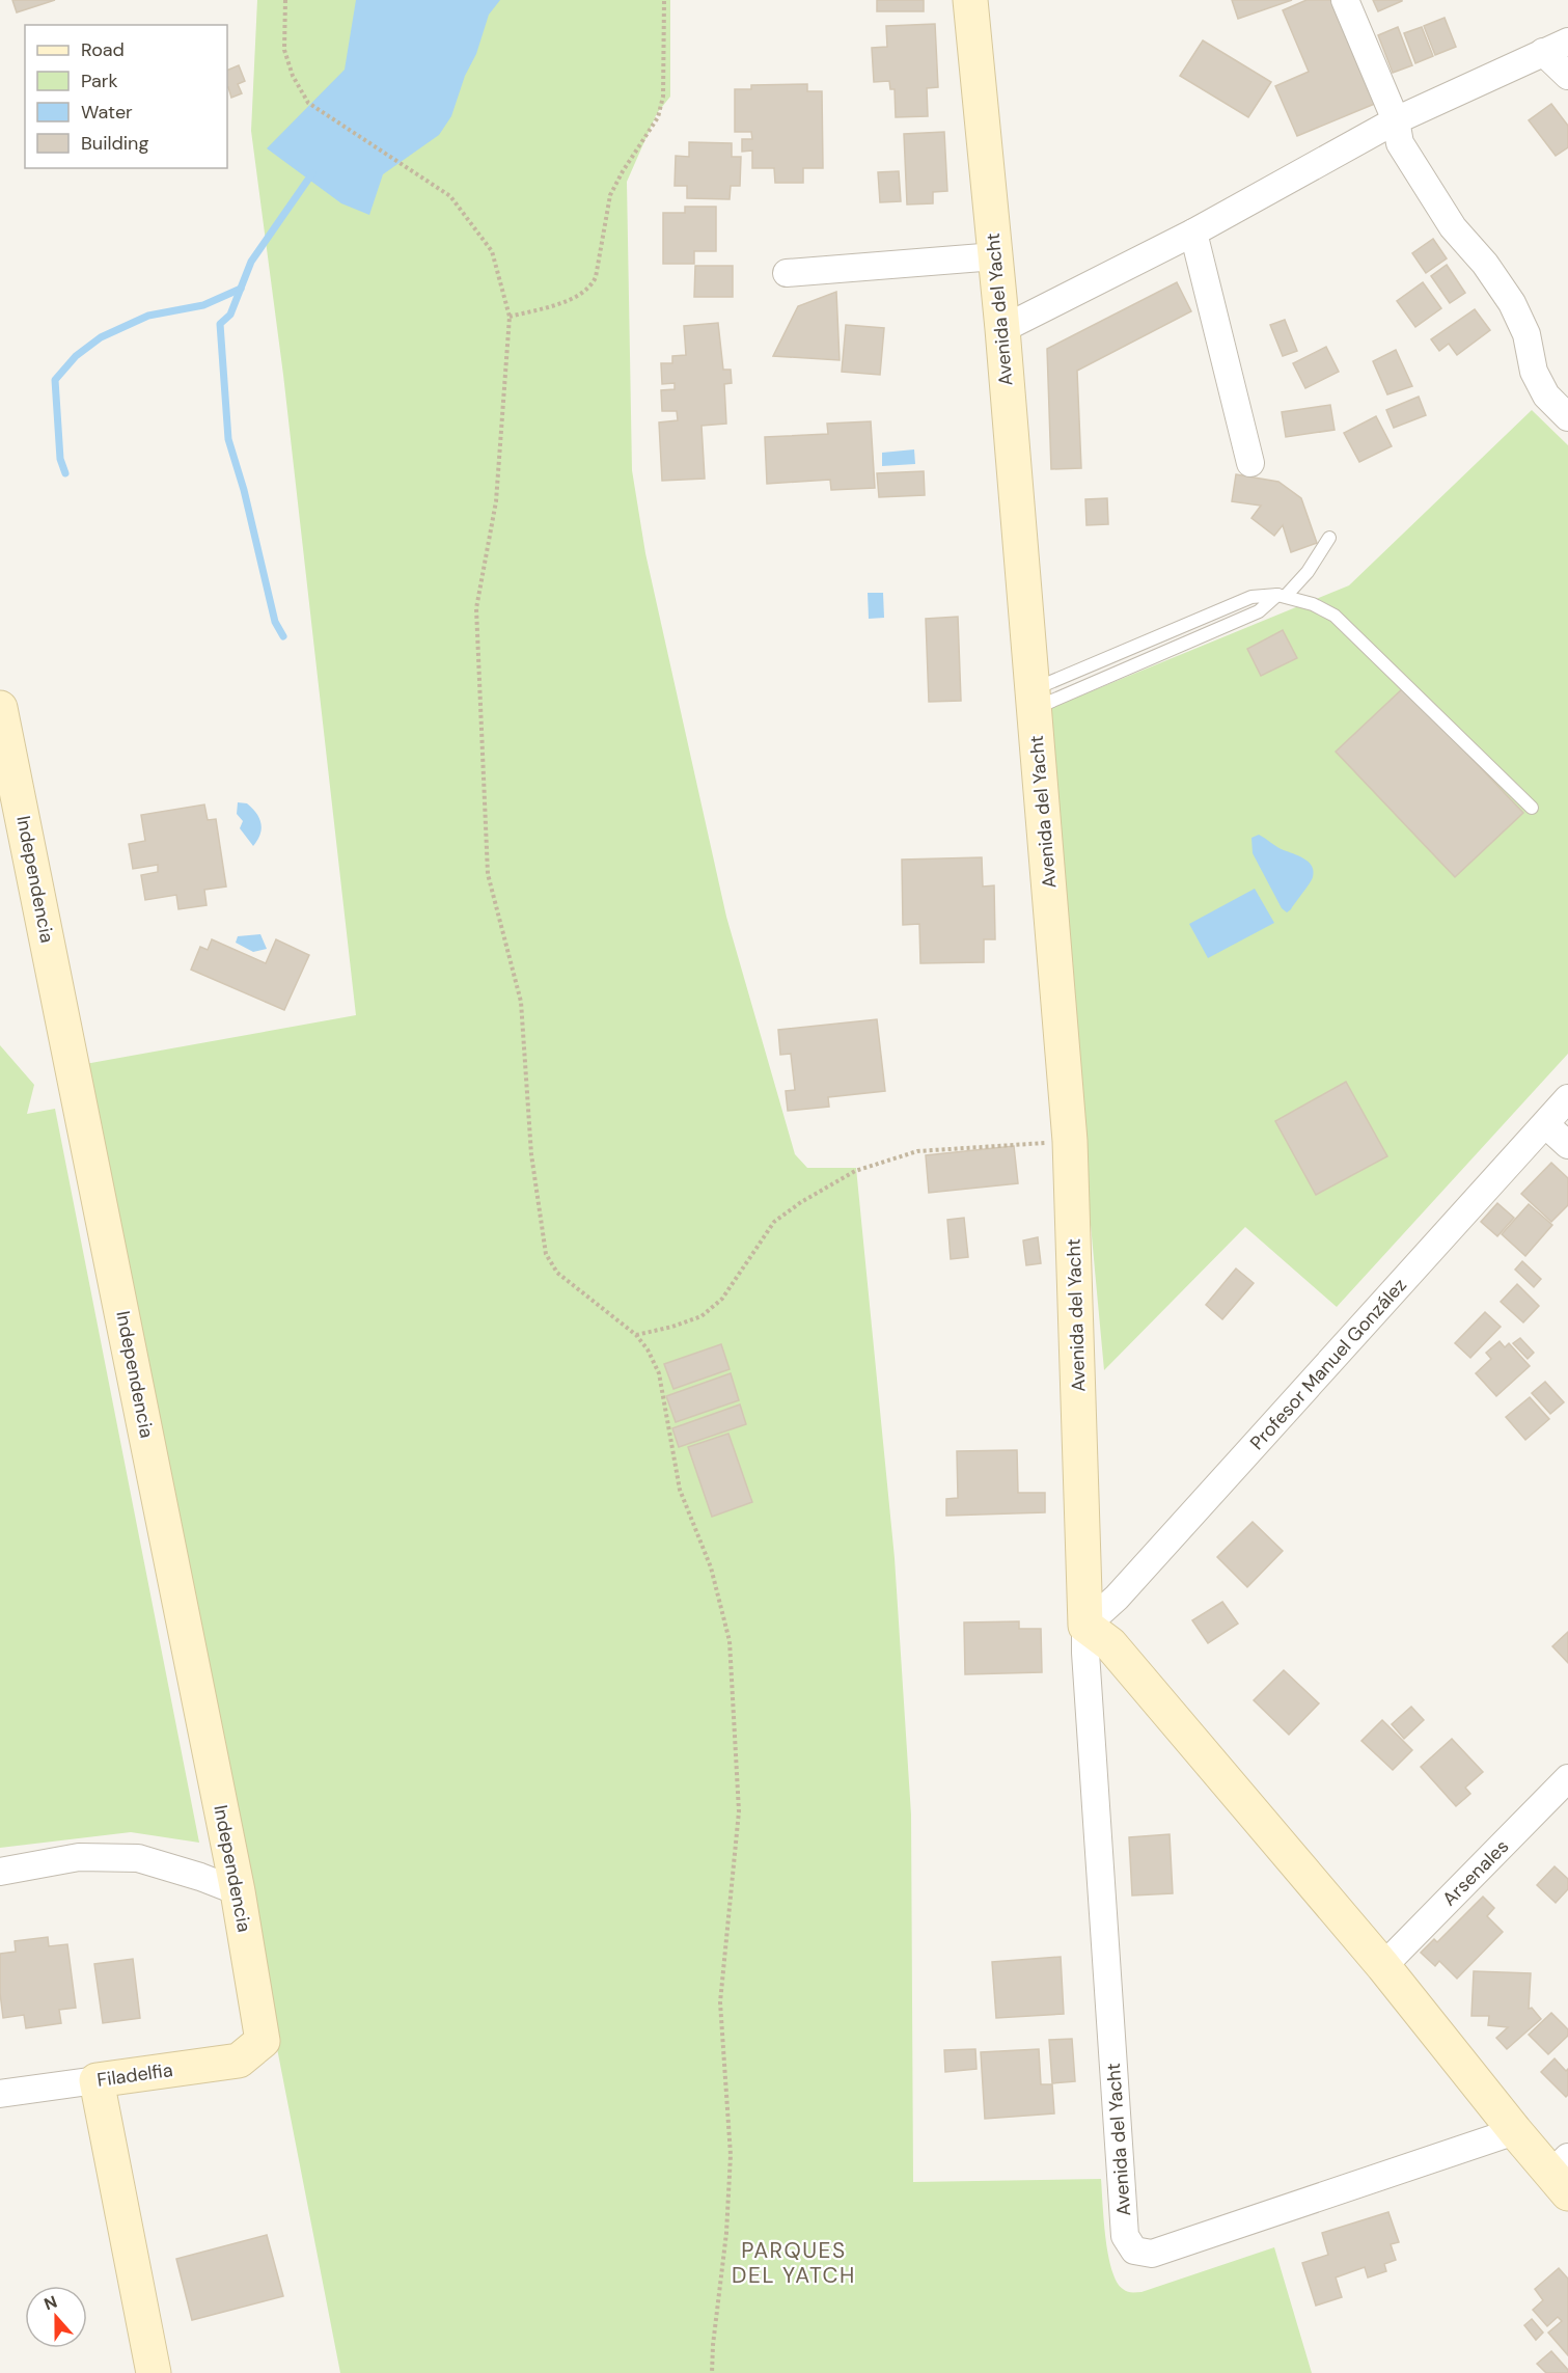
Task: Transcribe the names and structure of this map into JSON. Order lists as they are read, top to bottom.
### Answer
{
  "streets": {
    "street": [
      "Avenida del Yacht",
      "Independencia",
      "Profesor Manuel González",
      "Arsenales",
      "Filadelfia"
    ]
  },
  "crossings": [
    ["Avenida del Yacht", "Profesor Manuel González"],
    ["Independencia", "Filadelfia"]
  ],
  "districts": ["PARQUES DEL YATCH"],
  "legend": [
    "Road",
    "Park",
    "Water",
    "Building"
  ],
  "north": "top"
}
